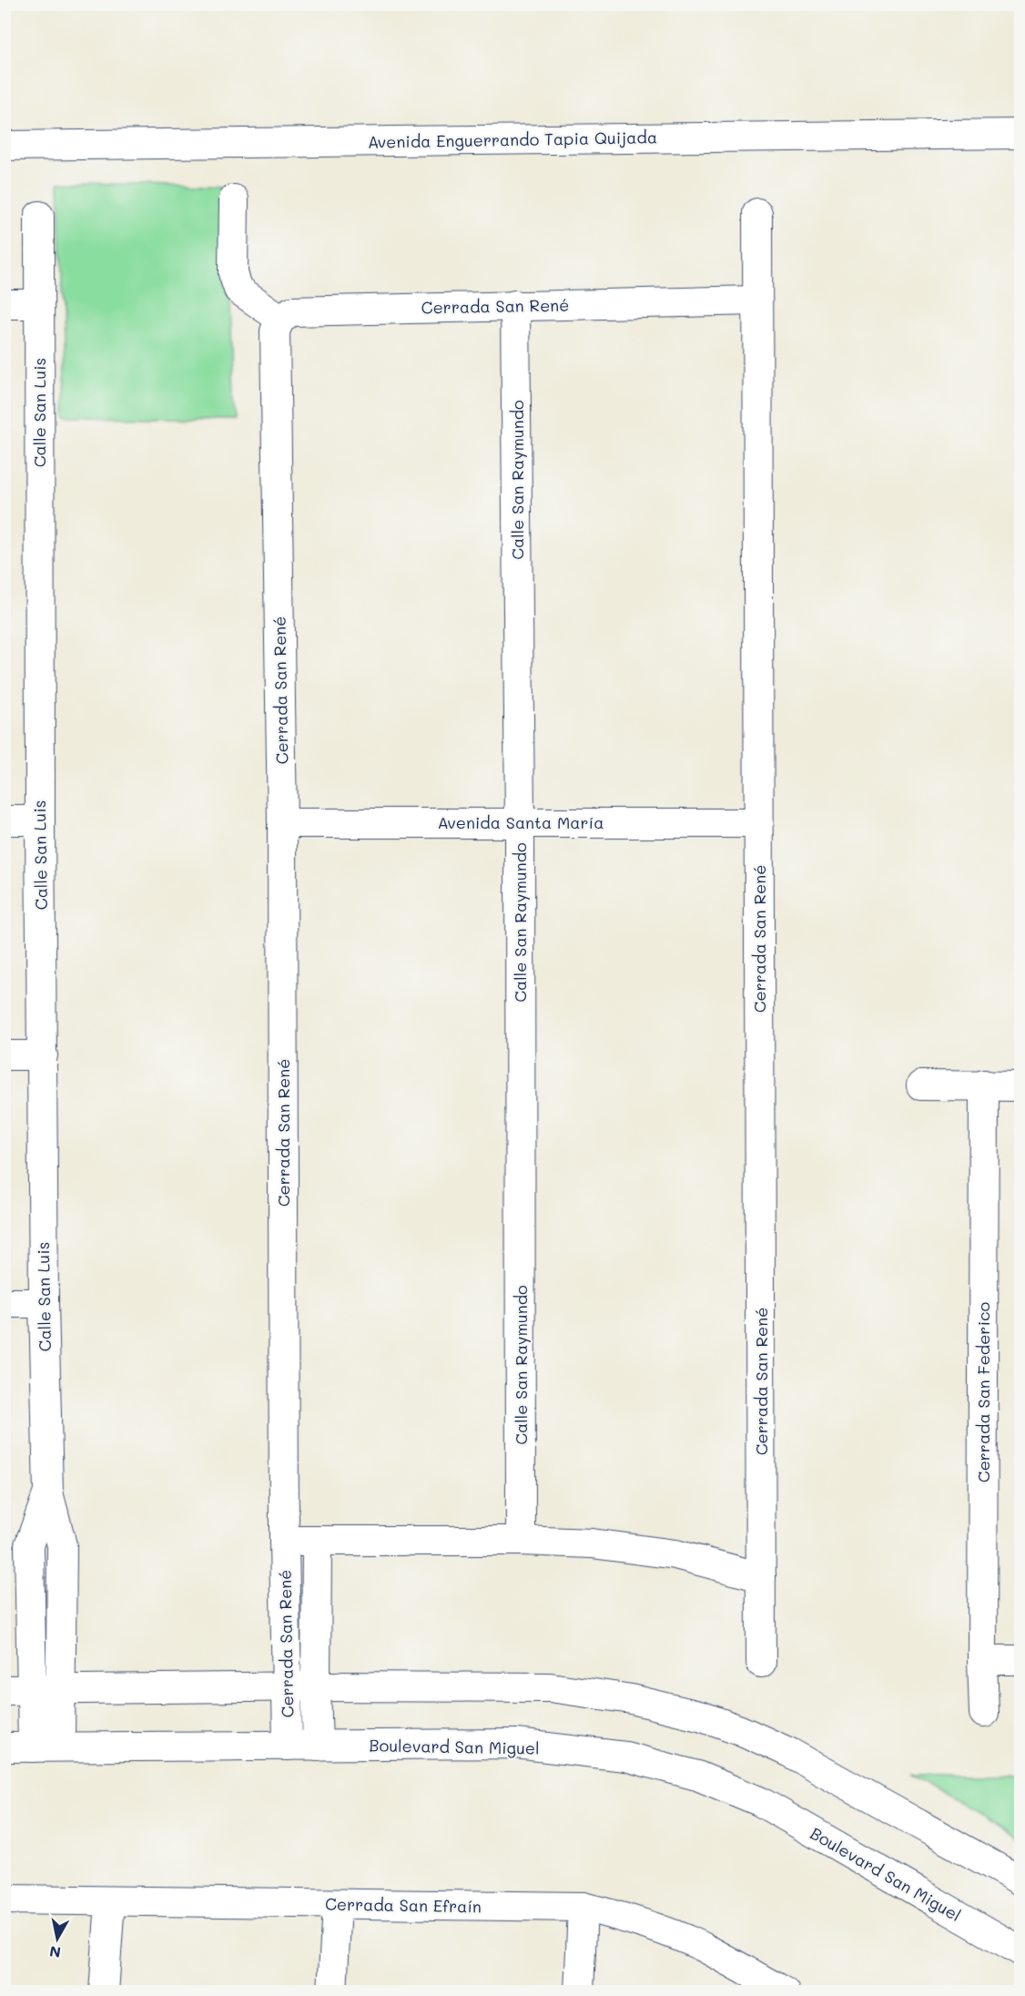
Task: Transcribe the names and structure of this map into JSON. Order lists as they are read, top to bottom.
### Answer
{
  "streets": {
    "street": [
      "Avenida Enguerrando Tapia Quijada",
      "Cerrada San René",
      "Calle San Luis",
      "Calle San Raymundo",
      "Avenida Santa María",
      "Cerrada San Federico",
      "Boulevard San Miguel",
      "Cerrada San Efraín"
    ]
  },
  "crossings": [
    ["Cerrada San René", "Calle San Raymundo"],
    ["Cerrada San René", "Avenida Santa María"],
    ["Cerrada San René", "Boulevard San Miguel"],
    ["Calle San Luis", "Boulevard San Miguel"],
    ["Calle San Raymundo", "Avenida Santa María"]
  ],
  "north": "bottom"
}
